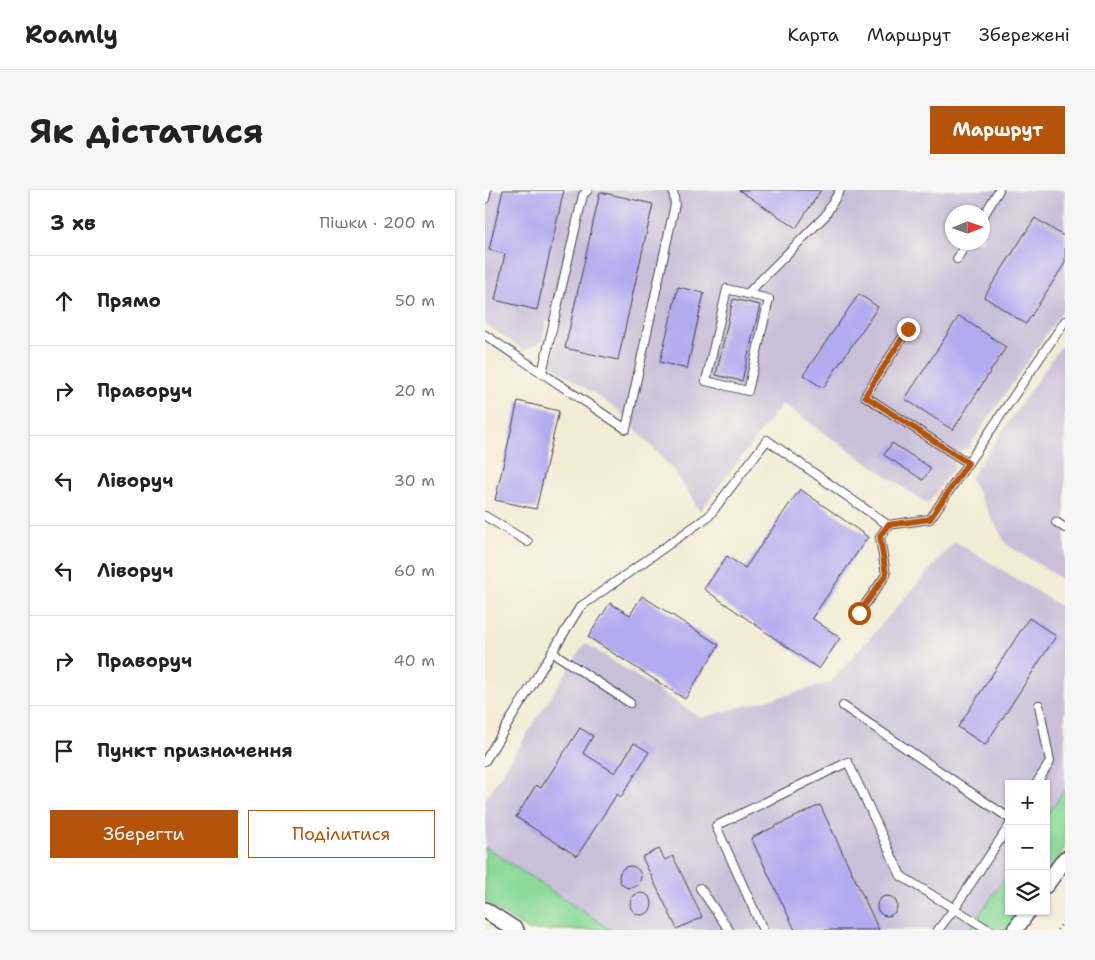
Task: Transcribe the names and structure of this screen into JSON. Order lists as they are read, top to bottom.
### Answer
{
  "north": "right",
  "page": {
    "header": "Roamly",
    "nav": ["Карта", "Маршрут", "Збережені"],
    "buttons": [
      "Маршрут",
      ["Зберегти", "Поділитися"]
    ],
    "title": "Як дістатися",
    "heading": ["3 хв", "Пішки · 200 m"],
    "list": [
      ["Прямо", "50 m"],
      ["Праворуч", "20 m"],
      ["Ліворуч", "30 m"],
      ["Ліворуч", "60 m"],
      ["Праворуч", "40 m"],
      "Пункт призначення"
    ],
    "map_buttons": ["+", "−"]
  }
}
